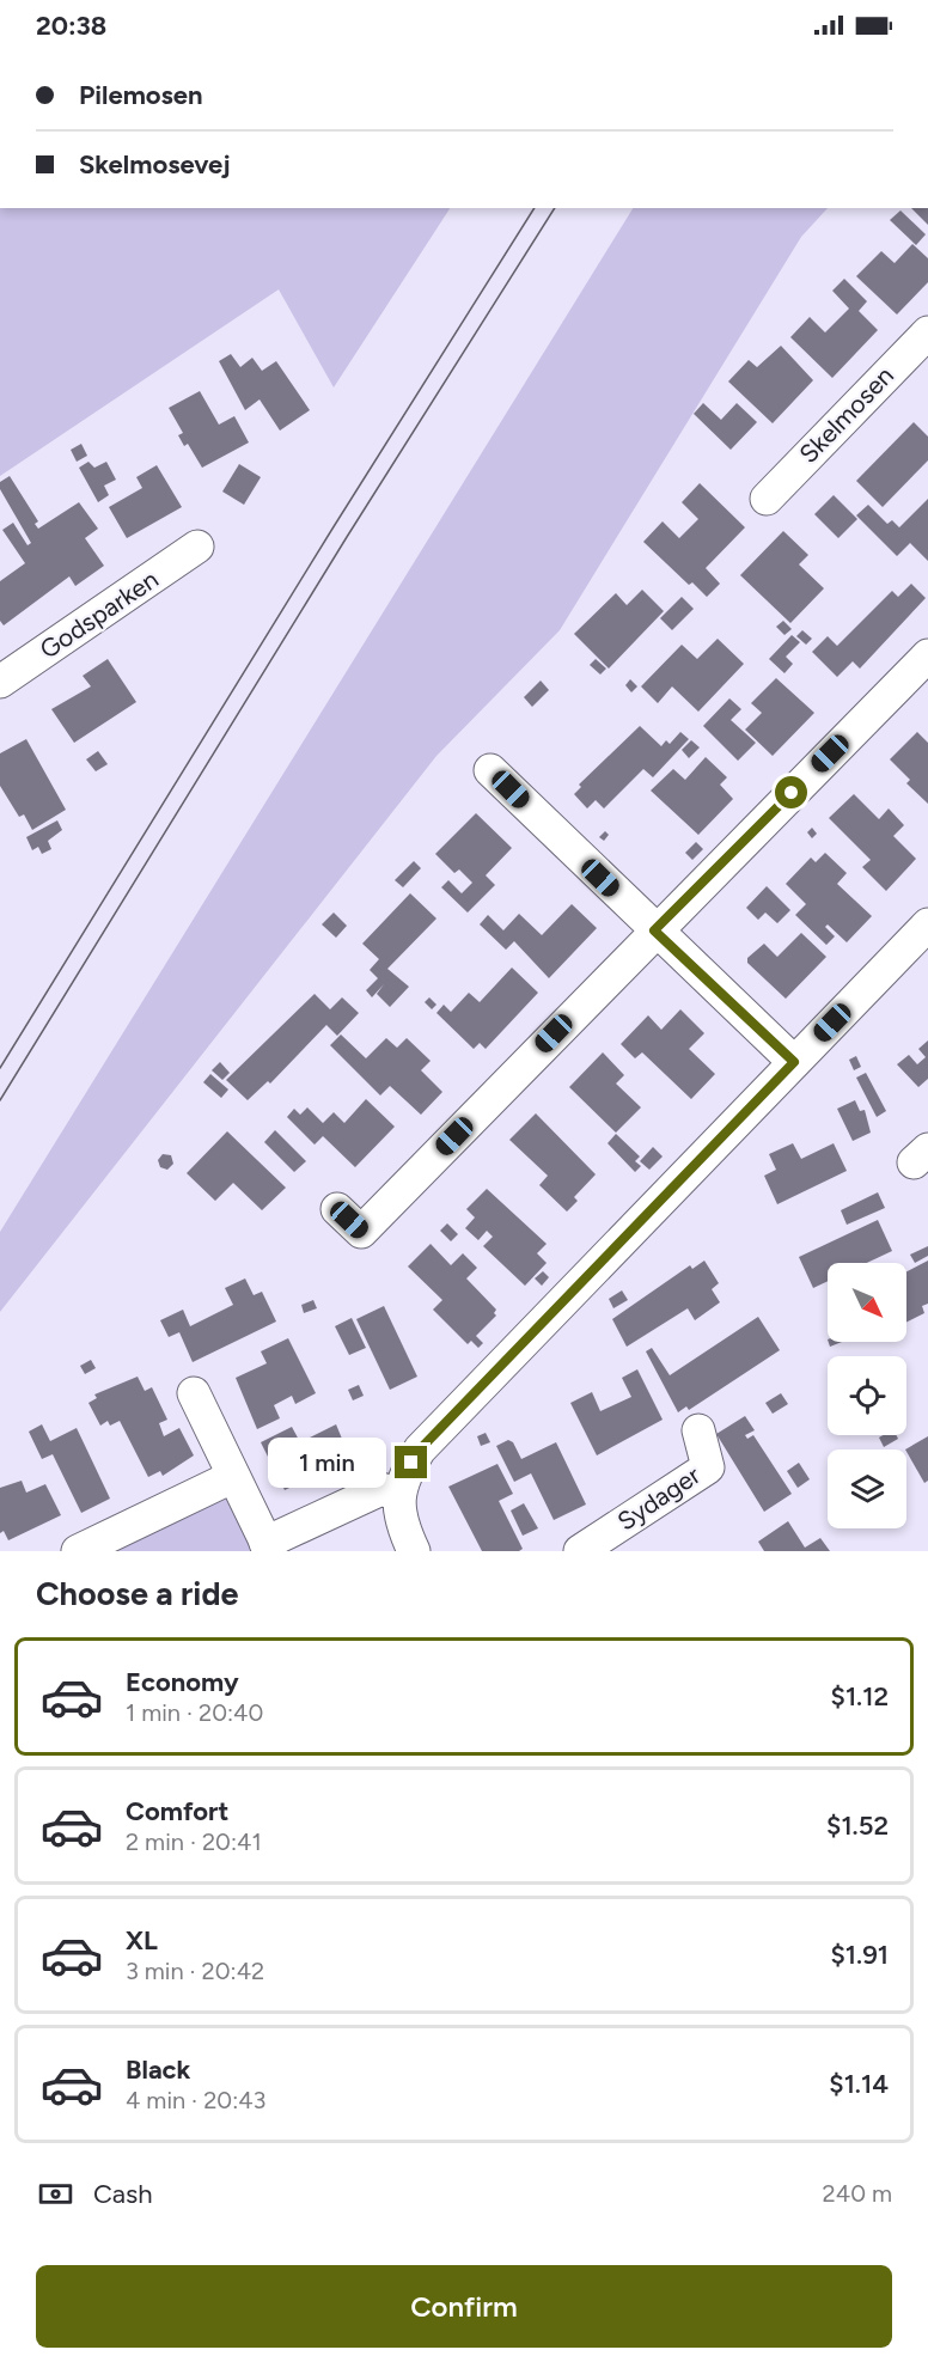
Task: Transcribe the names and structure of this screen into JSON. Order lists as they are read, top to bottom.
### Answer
{
  "streets": {
    "street": ["Skelmosen", "Godsparken", "Sydager"]
  },
  "north": "bottom right",
  "page": {
    "status": "20:38",
    "banner": ["Pilemosen", "Skelmosevej"],
    "bubble": "1 min",
    "heading": "Choose a ride",
    "list": [
      {
        "name": "Economy",
        "note": "1 min · 20:40",
        "value": "$1.12"
      },
      {
        "name": "Comfort",
        "note": "2 min · 20:41",
        "value": "$1.52"
      },
      {
        "name": "XL",
        "note": "3 min · 20:42",
        "value": "$1.91"
      },
      {
        "name": "Black",
        "note": "4 min · 20:43",
        "value": "$1.14"
      }
    ],
    "pay": ["Cash", "240 m"],
    "buttons": "Confirm"
  }
}
